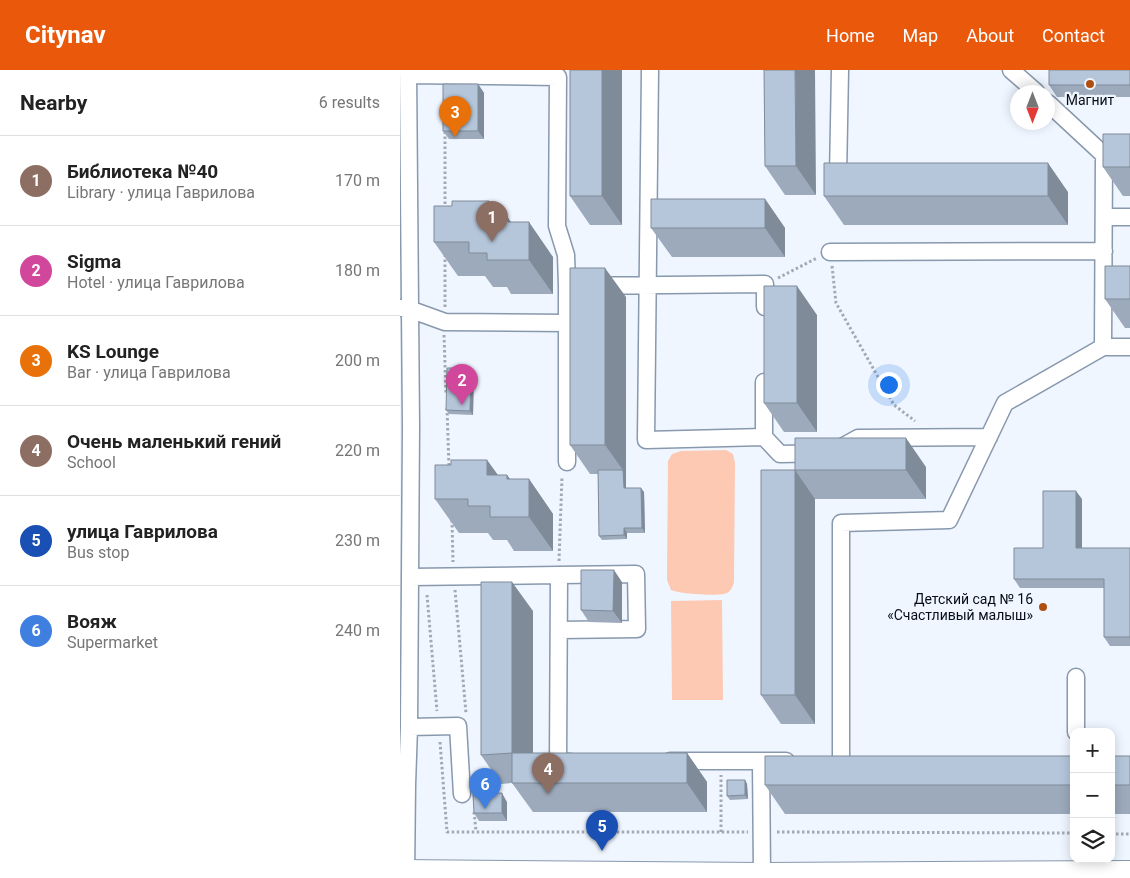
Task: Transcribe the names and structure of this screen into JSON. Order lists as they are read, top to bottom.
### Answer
{
  "places": ["Магнит", "Детский сад № 16 «Счастливый малыш»"],
  "north": "bottom",
  "page": {
    "header": "Citynav",
    "nav": [
      "Home",
      "Map",
      "About",
      "Contact"
    ],
    "heading": ["Nearby", "6 results"],
    "pins": [
      "3",
      "1",
      "2",
      "4",
      "6",
      "5"
    ],
    "list": [
      {
        "mark": "1",
        "name": "Библиотека №40",
        "note": "Library · улица Гаврилова",
        "value": "170 m"
      },
      {
        "mark": "2",
        "name": "Sigma",
        "note": "Hotel · улица Гаврилова",
        "value": "180 m"
      },
      {
        "mark": "3",
        "name": "KS Lounge",
        "note": "Bar · улица Гаврилова",
        "value": "200 m"
      },
      {
        "mark": "4",
        "name": "Очень маленький гений",
        "note": "School",
        "value": "220 m"
      },
      {
        "mark": "5",
        "name": "улица Гаврилова",
        "note": "Bus stop",
        "value": "230 m"
      },
      {
        "mark": "6",
        "name": "Вояж",
        "note": "Supermarket",
        "value": "240 m"
      }
    ],
    "map_buttons": ["+", "−"]
  }
}
